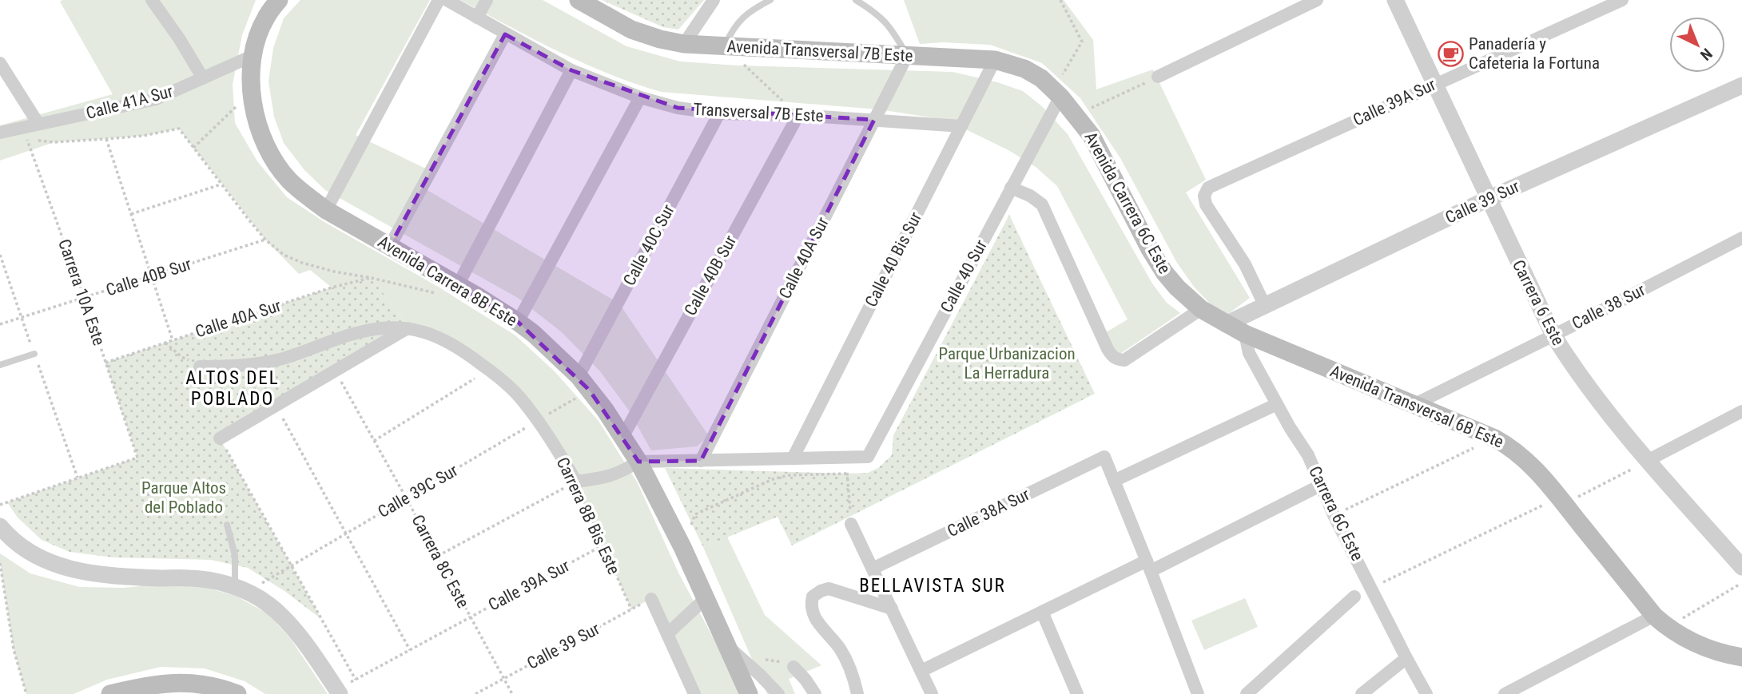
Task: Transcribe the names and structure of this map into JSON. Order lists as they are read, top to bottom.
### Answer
{
  "streets": {
    "main road": [
      "Avenida Transversal 7B Este",
      "Avenida Carrera 6C Este",
      "Avenida Carrera 8B Este",
      "Avenida Transversal 6B Este"
    ],
    "street": [
      "Calle 41A Sur",
      "Calle 39A Sur",
      "Transversal 7B Este",
      "Calle 39 Sur",
      "Calle 40C Sur",
      "Calle 40A Sur",
      "Calle 40 Bis Sur",
      "Calle 40B Sur",
      "Calle 40 Sur",
      "Carrera 6 Este",
      "Calle 38 Sur",
      "Calle 38A Sur",
      "Carrera 6C Este",
      "Carrera 8B Bis Este"
    ],
    "path": ["Carrera 10A Este", "Calle 39C Sur", "Carrera 8C Este"]
  },
  "crossings": [
    ["Avenida Transversal 7B Este", "Avenida Carrera 6C Este"],
    ["Avenida Transversal 7B Este", "Calle 40A Sur"],
    ["Avenida Transversal 7B Este", "Calle 40 Bis Sur"],
    ["Avenida Transversal 7B Este", "Calle 40 Sur"],
    ["Calle 41A Sur", "Avenida Carrera 8B Este"],
    ["Calle 41A Sur", "Carrera 10A Este"],
    ["Calle 39A Sur", "Calle 39 Sur"],
    ["Calle 39A Sur", "Carrera 6 Este"],
    ["Calle 39A Sur", "Carrera 8B Bis Este"],
    ["Calle 39A Sur", "Carrera 8C Este"],
    ["Transversal 7B Este", "Calle 40C Sur"],
    ["Transversal 7B Este", "Calle 40A Sur"],
    ["Transversal 7B Este", "Calle 40 Bis Sur"],
    ["Transversal 7B Este", "Calle 40B Sur"],
    ["Calle 39 Sur", "Avenida Carrera 6C Este"],
    ["Calle 39 Sur", "Carrera 6 Este"],
    ["Calle 39 Sur", "Avenida Transversal 6B Este"],
    ["Calle 39 Sur", "Carrera 8B Bis Este"],
    ["Calle 39 Sur", "Carrera 8C Este"],
    ["Avenida Carrera 6C Este", "Calle 40 Sur"],
    ["Avenida Carrera 6C Este", "Avenida Transversal 6B Este"],
    ["Calle 40C Sur", "Avenida Carrera 8B Este"],
    ["Calle 40C Sur", "Calle 39C Sur"],
    ["Calle 40A Sur", "Carrera 10A Este"],
    ["Calle 40B Sur", "Avenida Carrera 8B Este"],
    ["Calle 40B Sur", "Carrera 10A Este"],
    ["Avenida Carrera 8B Este", "Calle 39C Sur"],
    ["Carrera 6 Este", "Calle 38 Sur"],
    ["Calle 38 Sur", "Avenida Transversal 6B Este"],
    ["Avenida Transversal 6B Este", "Carrera 6C Este"],
    ["Calle 39C Sur", "Carrera 8B Bis Este"],
    ["Calle 39C Sur", "Carrera 8C Este"]
  ],
  "districts": ["ALTOS DEL POBLADO", "BELLAVISTA SUR"],
  "parks": ["Parque Urbanizacion La Herradura", "Parque Altos del Poblado"],
  "places": {
    "cafe": ["Panadería y Cafeteria la Fortuna"]
  },
  "north": "bottom right"
}
